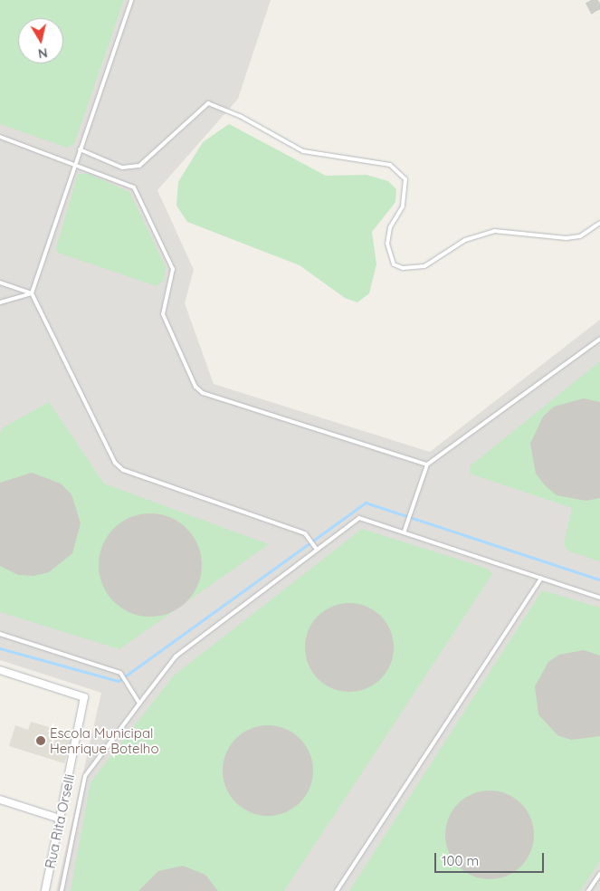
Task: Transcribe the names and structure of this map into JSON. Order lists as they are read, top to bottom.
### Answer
{
  "streets": {
    "street": ["Rua Rita Orselli"]
  },
  "places": ["Escola Municipal Henrique Botelho"],
  "scale_bar": "100 m",
  "north": "bottom"
}
